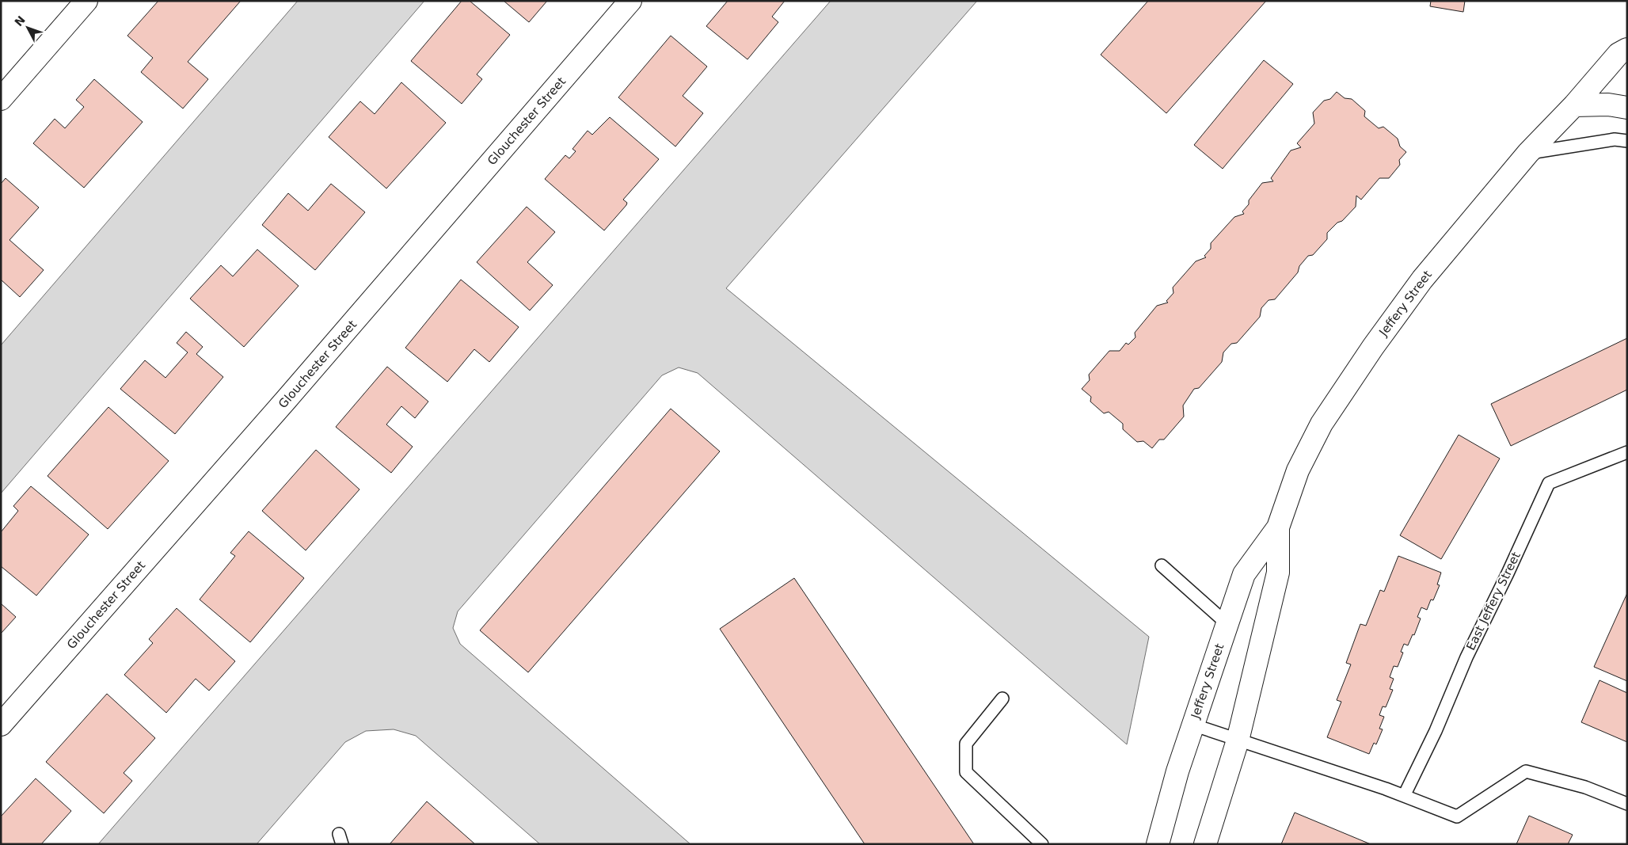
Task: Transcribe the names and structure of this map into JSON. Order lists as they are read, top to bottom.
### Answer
{
  "streets": {
    "street": ["Glouchester Street", "Jeffery Street"],
    "lane": ["East Jeffery Street"]
  },
  "north": "top left"
}
